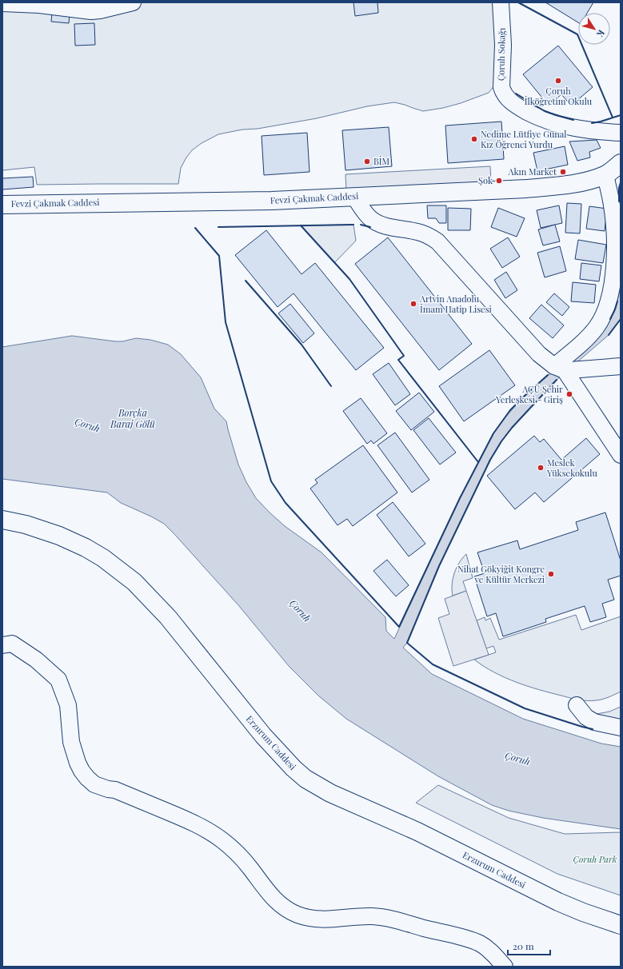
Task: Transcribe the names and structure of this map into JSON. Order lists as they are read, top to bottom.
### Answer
{
  "streets": {
    "main road": ["Fevzi Çakmak Caddesi", "Erzurum Caddesi"],
    "street": ["Çoruh Sokağı"]
  },
  "water": ["Borçka Baraj Gölü", "Çoruh"],
  "parks": ["Çoruh Park"],
  "places": [
    "Çoruh İlköğretim Okulu",
    "Nedime Lütfiye Günal Kız Öğrenci Yurdu",
    "BİM",
    "Akın Market",
    "Şok",
    "Artvin Anadolu İmam Hatip Lisesi",
    "AÇÜ Şehir Yerleşkesi - Giriş",
    "Meslek Yüksekokulu",
    "Nihat Gökyiğit Kongre ve Kültür Merkezi"
  ],
  "scale_bar": "20 m",
  "north": "bottom right"
}
